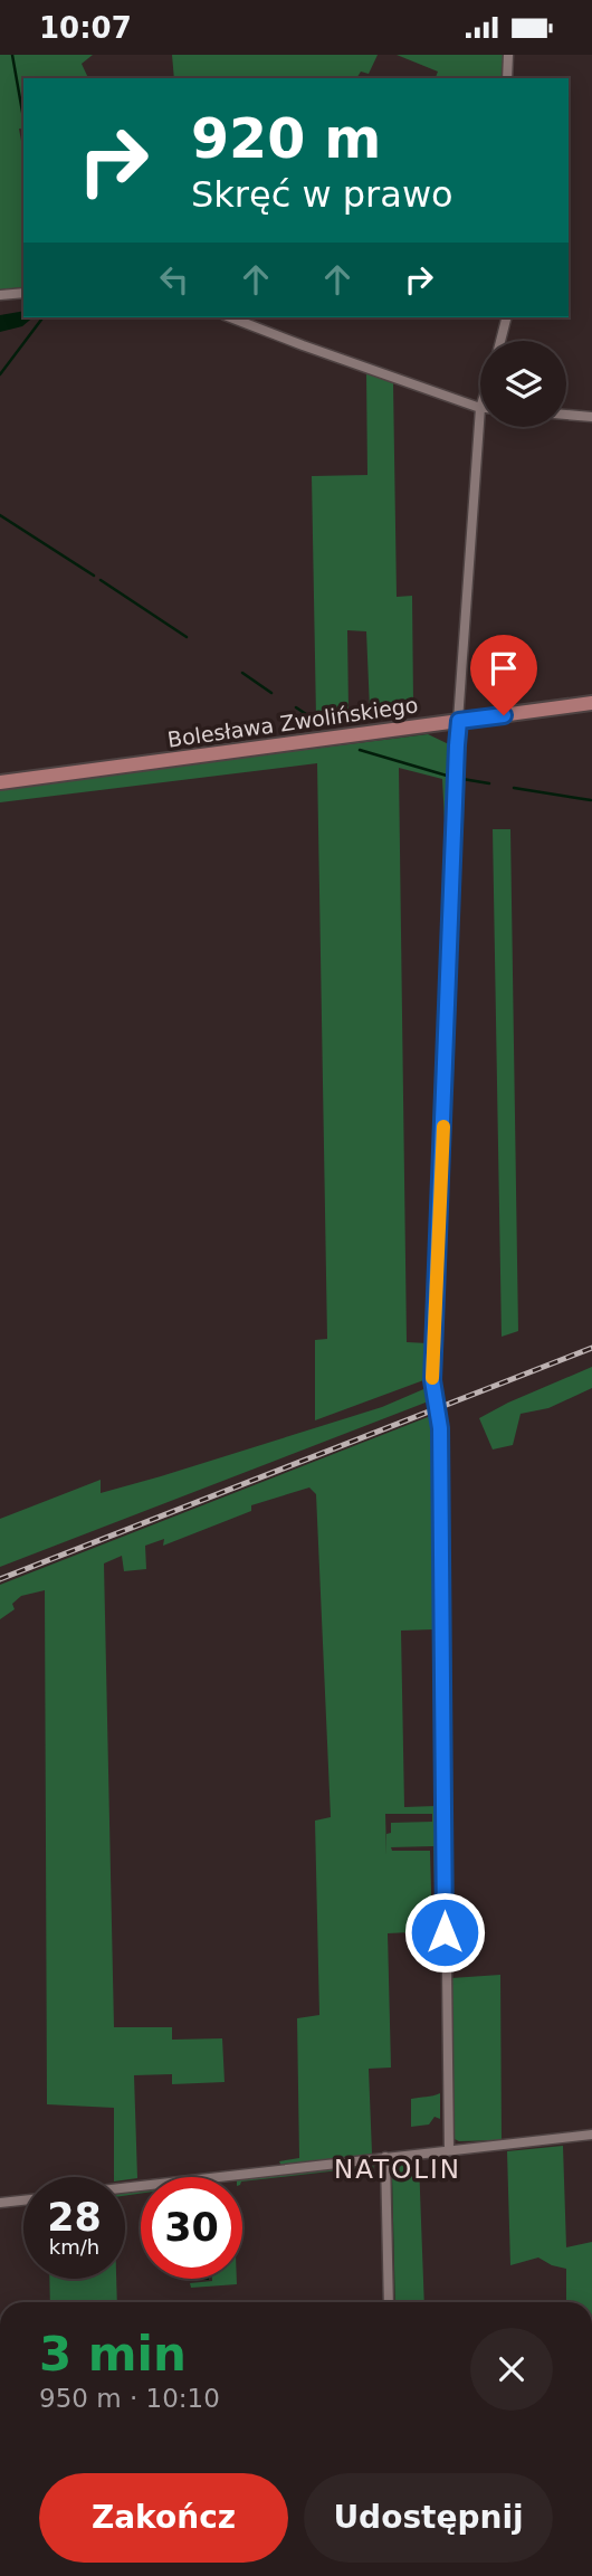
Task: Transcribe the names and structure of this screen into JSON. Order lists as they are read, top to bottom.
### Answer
{
  "streets": {
    "main road": ["Bolesława Zwolińskiego"]
  },
  "districts": ["NATOLIN"],
  "page": {
    "status": "10:07",
    "turn": ["920 m", "Skręć w prawo"],
    "speed": "28 km/h",
    "limit": "30",
    "heading": ["3 min", "950 m · 10:10"],
    "buttons": ["Zakończ", "Udostępnij"]
  }
}
